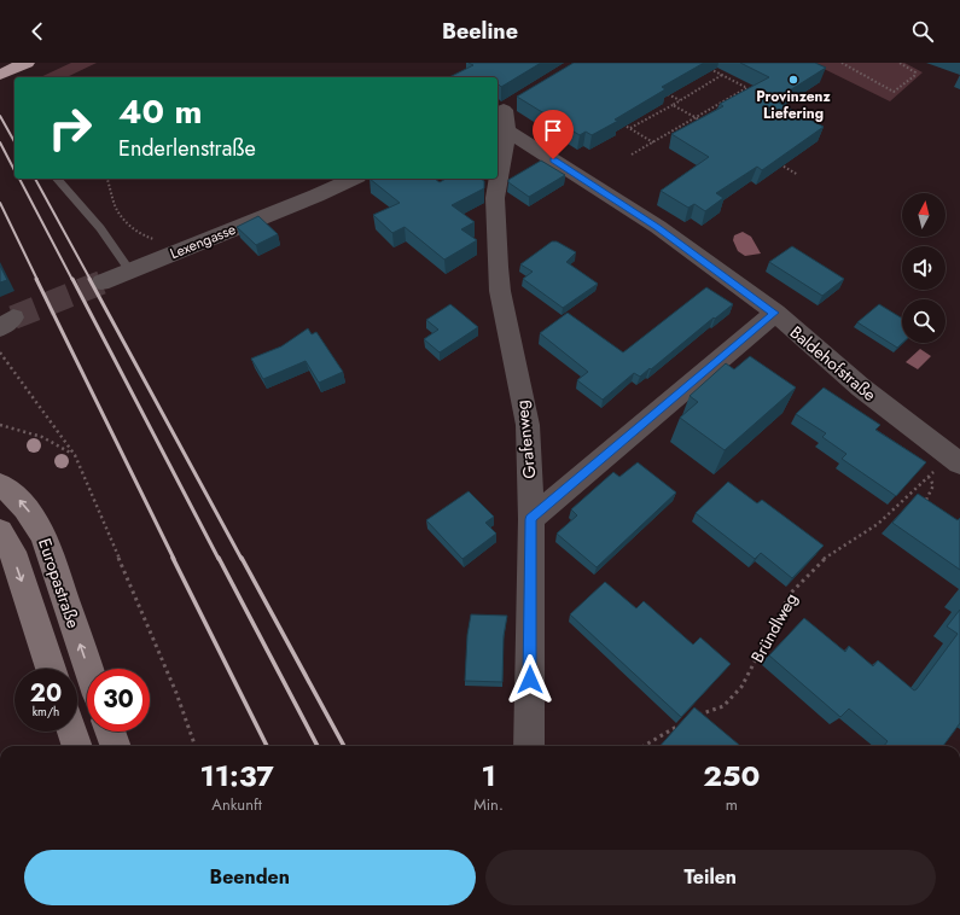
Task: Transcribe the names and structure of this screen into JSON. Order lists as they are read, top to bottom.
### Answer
{
  "streets": {
    "street": [
      "Lexengasse",
      "Baldehofstraße",
      "Grafenweg",
      "Europastraße"
    ],
    "path": ["Bründlweg"]
  },
  "crossings": [
    ["Baldehofstraße", "Grafenweg"],
    ["Baldehofstraße", "Bründlweg"]
  ],
  "places": ["Provinzenz Liefering"],
  "north": "top",
  "page": {
    "header": "Beeline",
    "turn": ["40 m", "Enderlenstraße"],
    "speed": "20 km/h",
    "limit": "30",
    "eta": [
      "11:37",
      "Ankunft",
      "1",
      "Min.",
      "250",
      "m"
    ],
    "buttons": ["Beenden", "Teilen"]
  }
}
